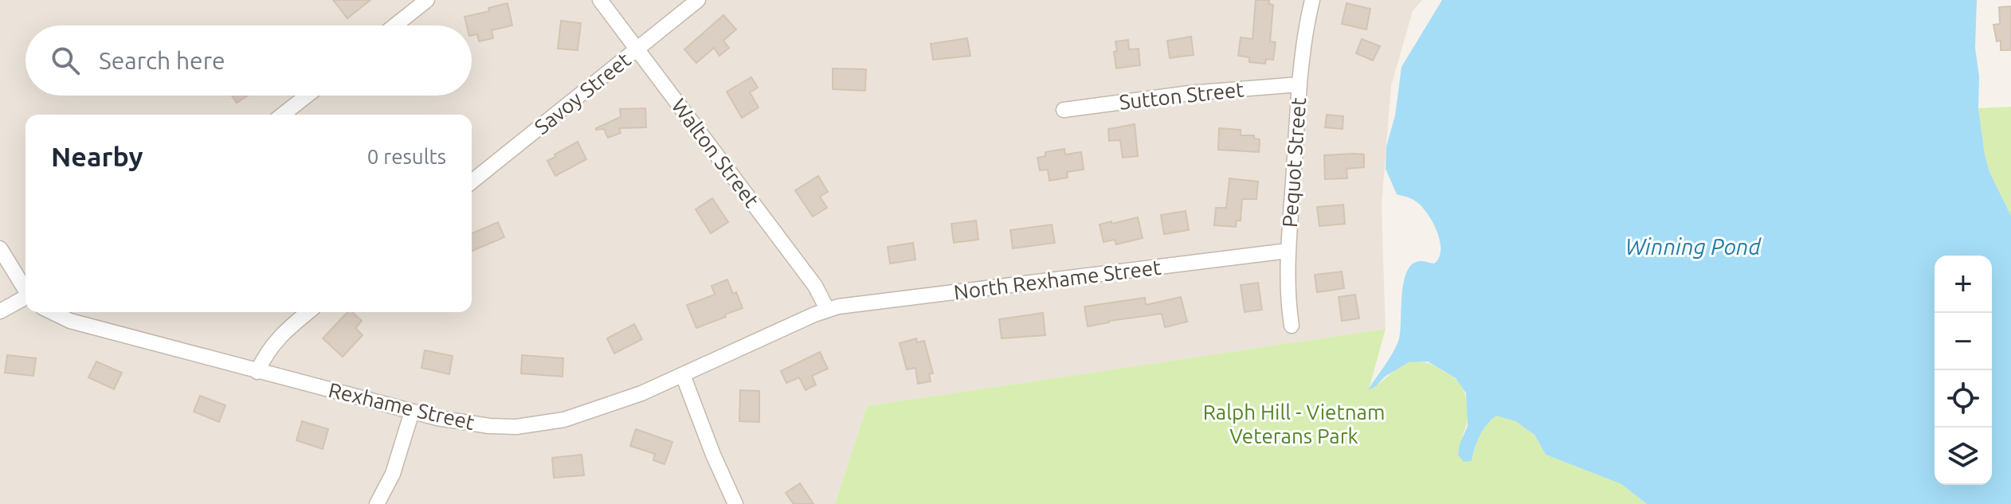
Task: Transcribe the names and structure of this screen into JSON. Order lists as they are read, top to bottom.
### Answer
{
  "streets": {
    "street": [
      "Savoy Street",
      "Sutton Street",
      "Walton Street",
      "Pequot Street",
      "North Rexhame Street",
      "Rexhame Street"
    ]
  },
  "crossings": [
    ["Savoy Street", "Walton Street"],
    ["Sutton Street", "Pequot Street"],
    ["Walton Street", "North Rexhame Street"],
    ["Walton Street", "Rexhame Street"],
    ["Pequot Street", "North Rexhame Street"],
    ["North Rexhame Street", "Rexhame Street"]
  ],
  "water": ["Winning Pond"],
  "parks": ["Ralph Hill - Vietnam Veterans Park"],
  "page": {
    "search": "Search here",
    "heading": ["Nearby", "0 results"],
    "map_buttons": ["+", "−"]
  }
}
